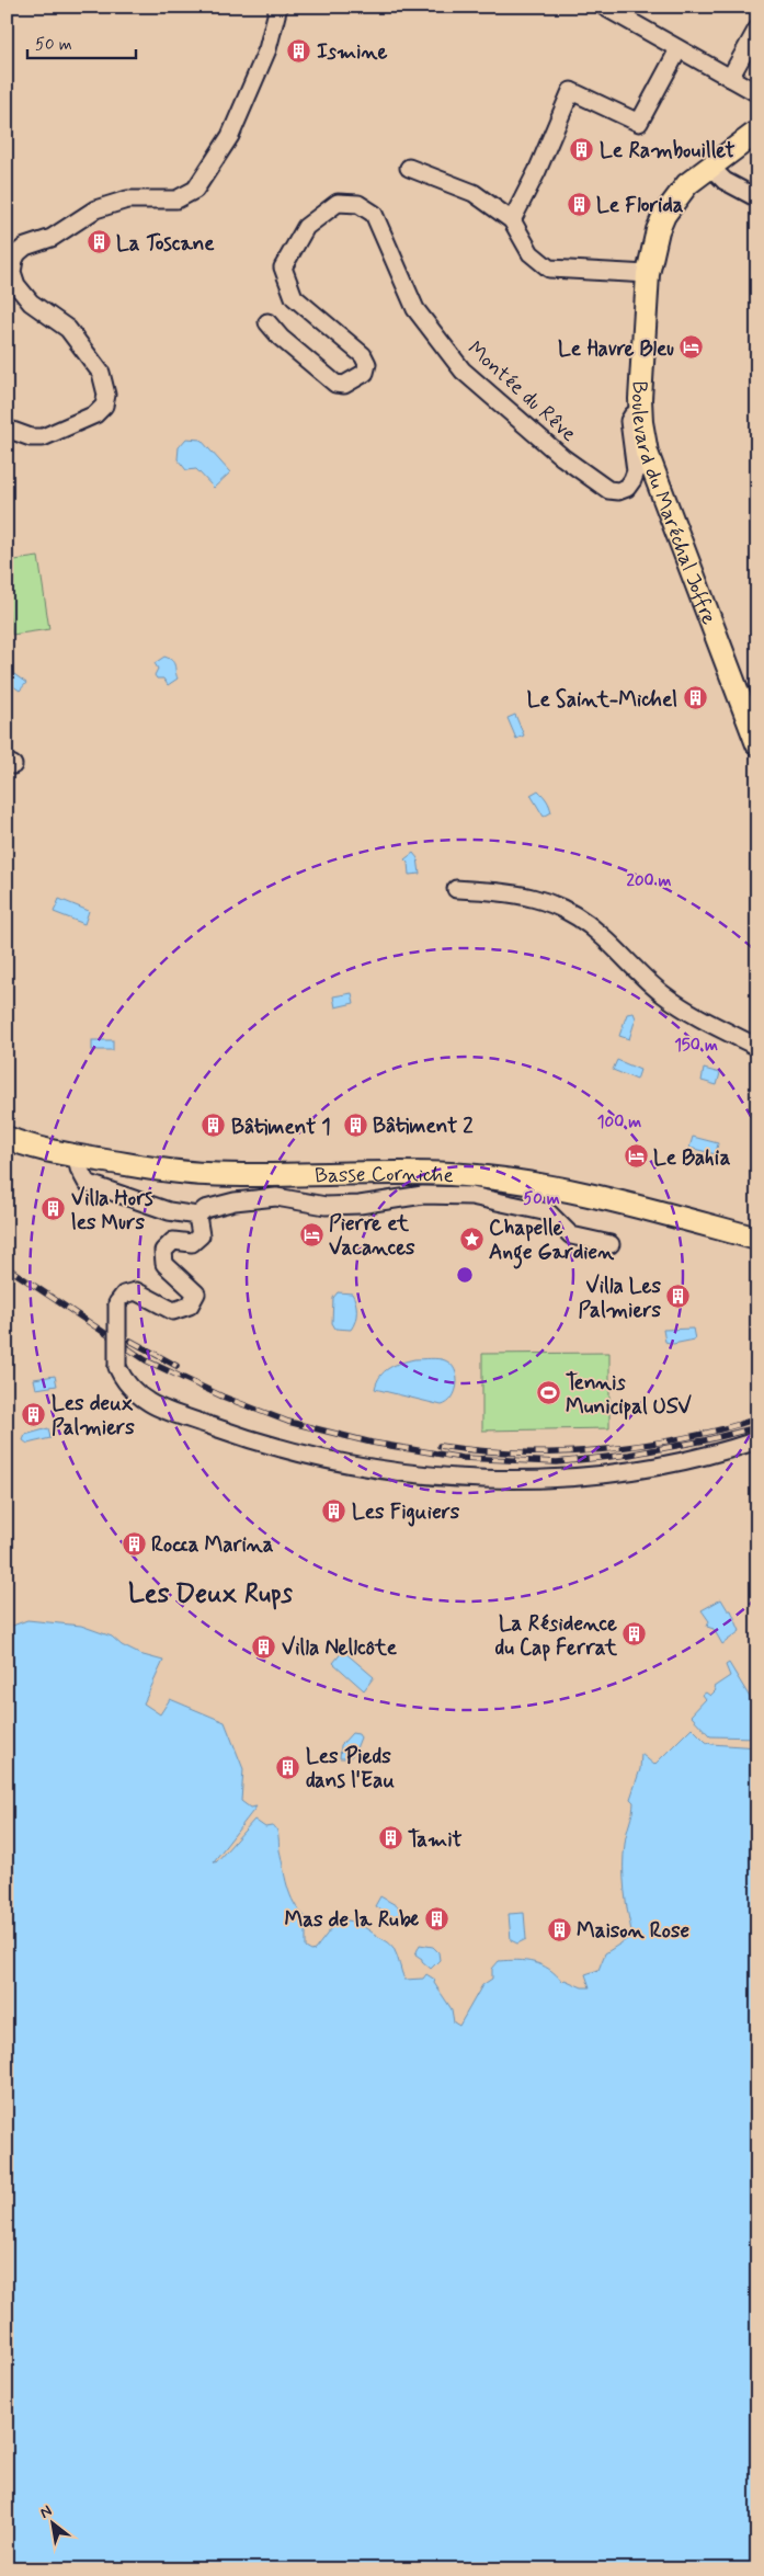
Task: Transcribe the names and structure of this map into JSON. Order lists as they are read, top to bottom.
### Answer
{
  "streets": {
    "main road": ["Boulevard du Maréchal Joffre", "Basse Corniche"],
    "street": ["Montée du Rêve"]
  },
  "crossings": [
    ["Montée du Rêve", "Boulevard du Maréchal Joffre"]
  ],
  "districts": ["Les Deux Rups"],
  "places": {
    "building": [
      "Ismine",
      "Le Rambouillet",
      "Le Florida",
      "La Toscane",
      "Le Saint-Michel",
      "Bâtiment 2",
      "Bâtiment 1",
      "Villa Hors les Murs",
      "Villa Les Palmiers",
      "Les deux Palmiers",
      "Les Figuiers",
      "Rocca Marina",
      "La Résidence du Cap Ferrat",
      "Villa Nellcôte",
      "Les Pieds dans l'Eau",
      "Tamit",
      "Mas de la Rube",
      "Maison Rose"
    ],
    "hotel": ["Le Havre Bleu", "Le Bahia", "Pierre et Vacances"],
    "place": ["Chapelle Ange Gardien"],
    "sports": ["Tennis Municipal USV"]
  },
  "scale_bar": "50 m",
  "north": "top left",
  "rings": [
    "200 m",
    "150 m",
    "100 m",
    "50 m"
  ]
}
